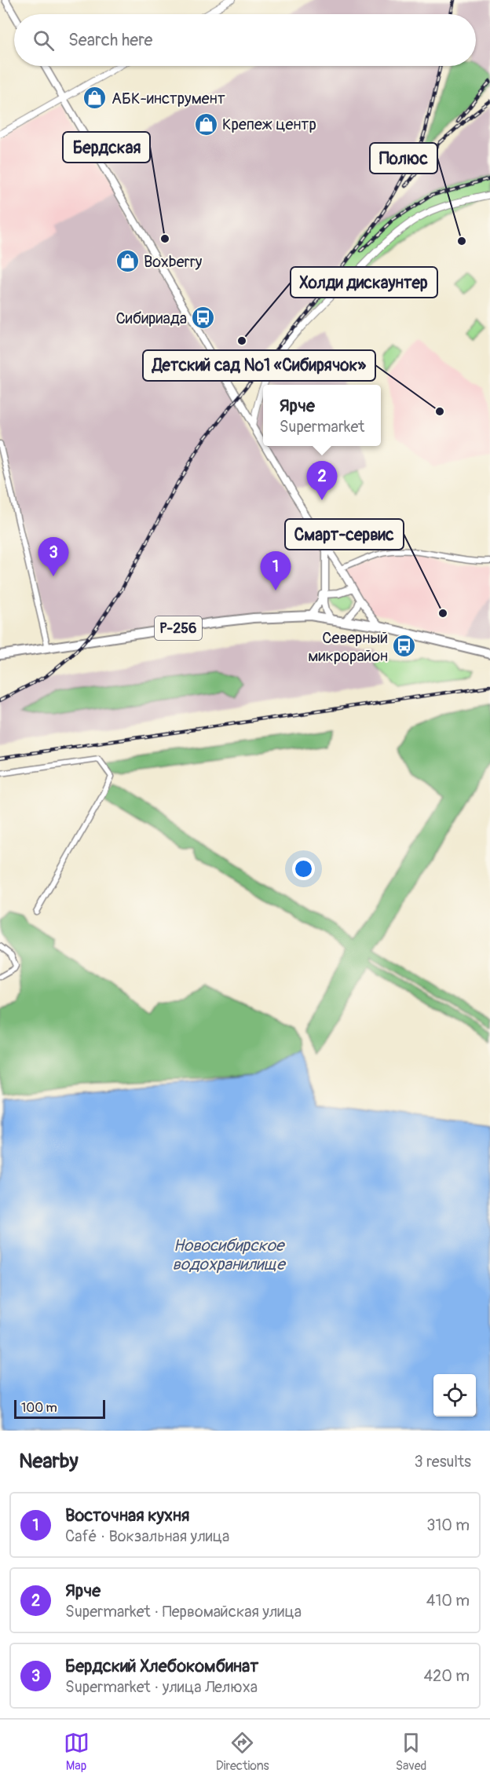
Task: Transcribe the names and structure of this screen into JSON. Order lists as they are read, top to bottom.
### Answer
{
  "streets": {
    "highway": ["Р-256"]
  },
  "water": ["Новосибирское водохранилище"],
  "places": {
    "shop": ["АБК-инструмент", "Крепеж центр", "Boxberry"],
    "other": [
      "Бердская",
      "Полюс",
      "Холди дискаунтер",
      "Детский сад №1 «Сибирячок»",
      "Смарт-сервис"
    ],
    "bus stop": ["Сибириада", "Северный микрорайон"]
  },
  "scale_bar": "100 m",
  "page": {
    "search": "Search here",
    "popup": ["Ярче", "Supermarket"],
    "pins": ["2", "3", "1"],
    "scale": "100 m",
    "heading": ["Nearby", "3 results"],
    "list": [
      {
        "mark": "1",
        "name": "Восточная кухня",
        "note": "Café · Вокзальная улица",
        "value": "310 m"
      },
      {
        "mark": "2",
        "name": "Ярче",
        "note": "Supermarket · Первомайская улица",
        "value": "410 m"
      },
      {
        "mark": "3",
        "name": "Бердский Хлебокомбинат",
        "note": "Supermarket · улица Лелюха",
        "value": "420 m"
      }
    ],
    "nav": ["Map", "Directions", "Saved"]
  }
}
